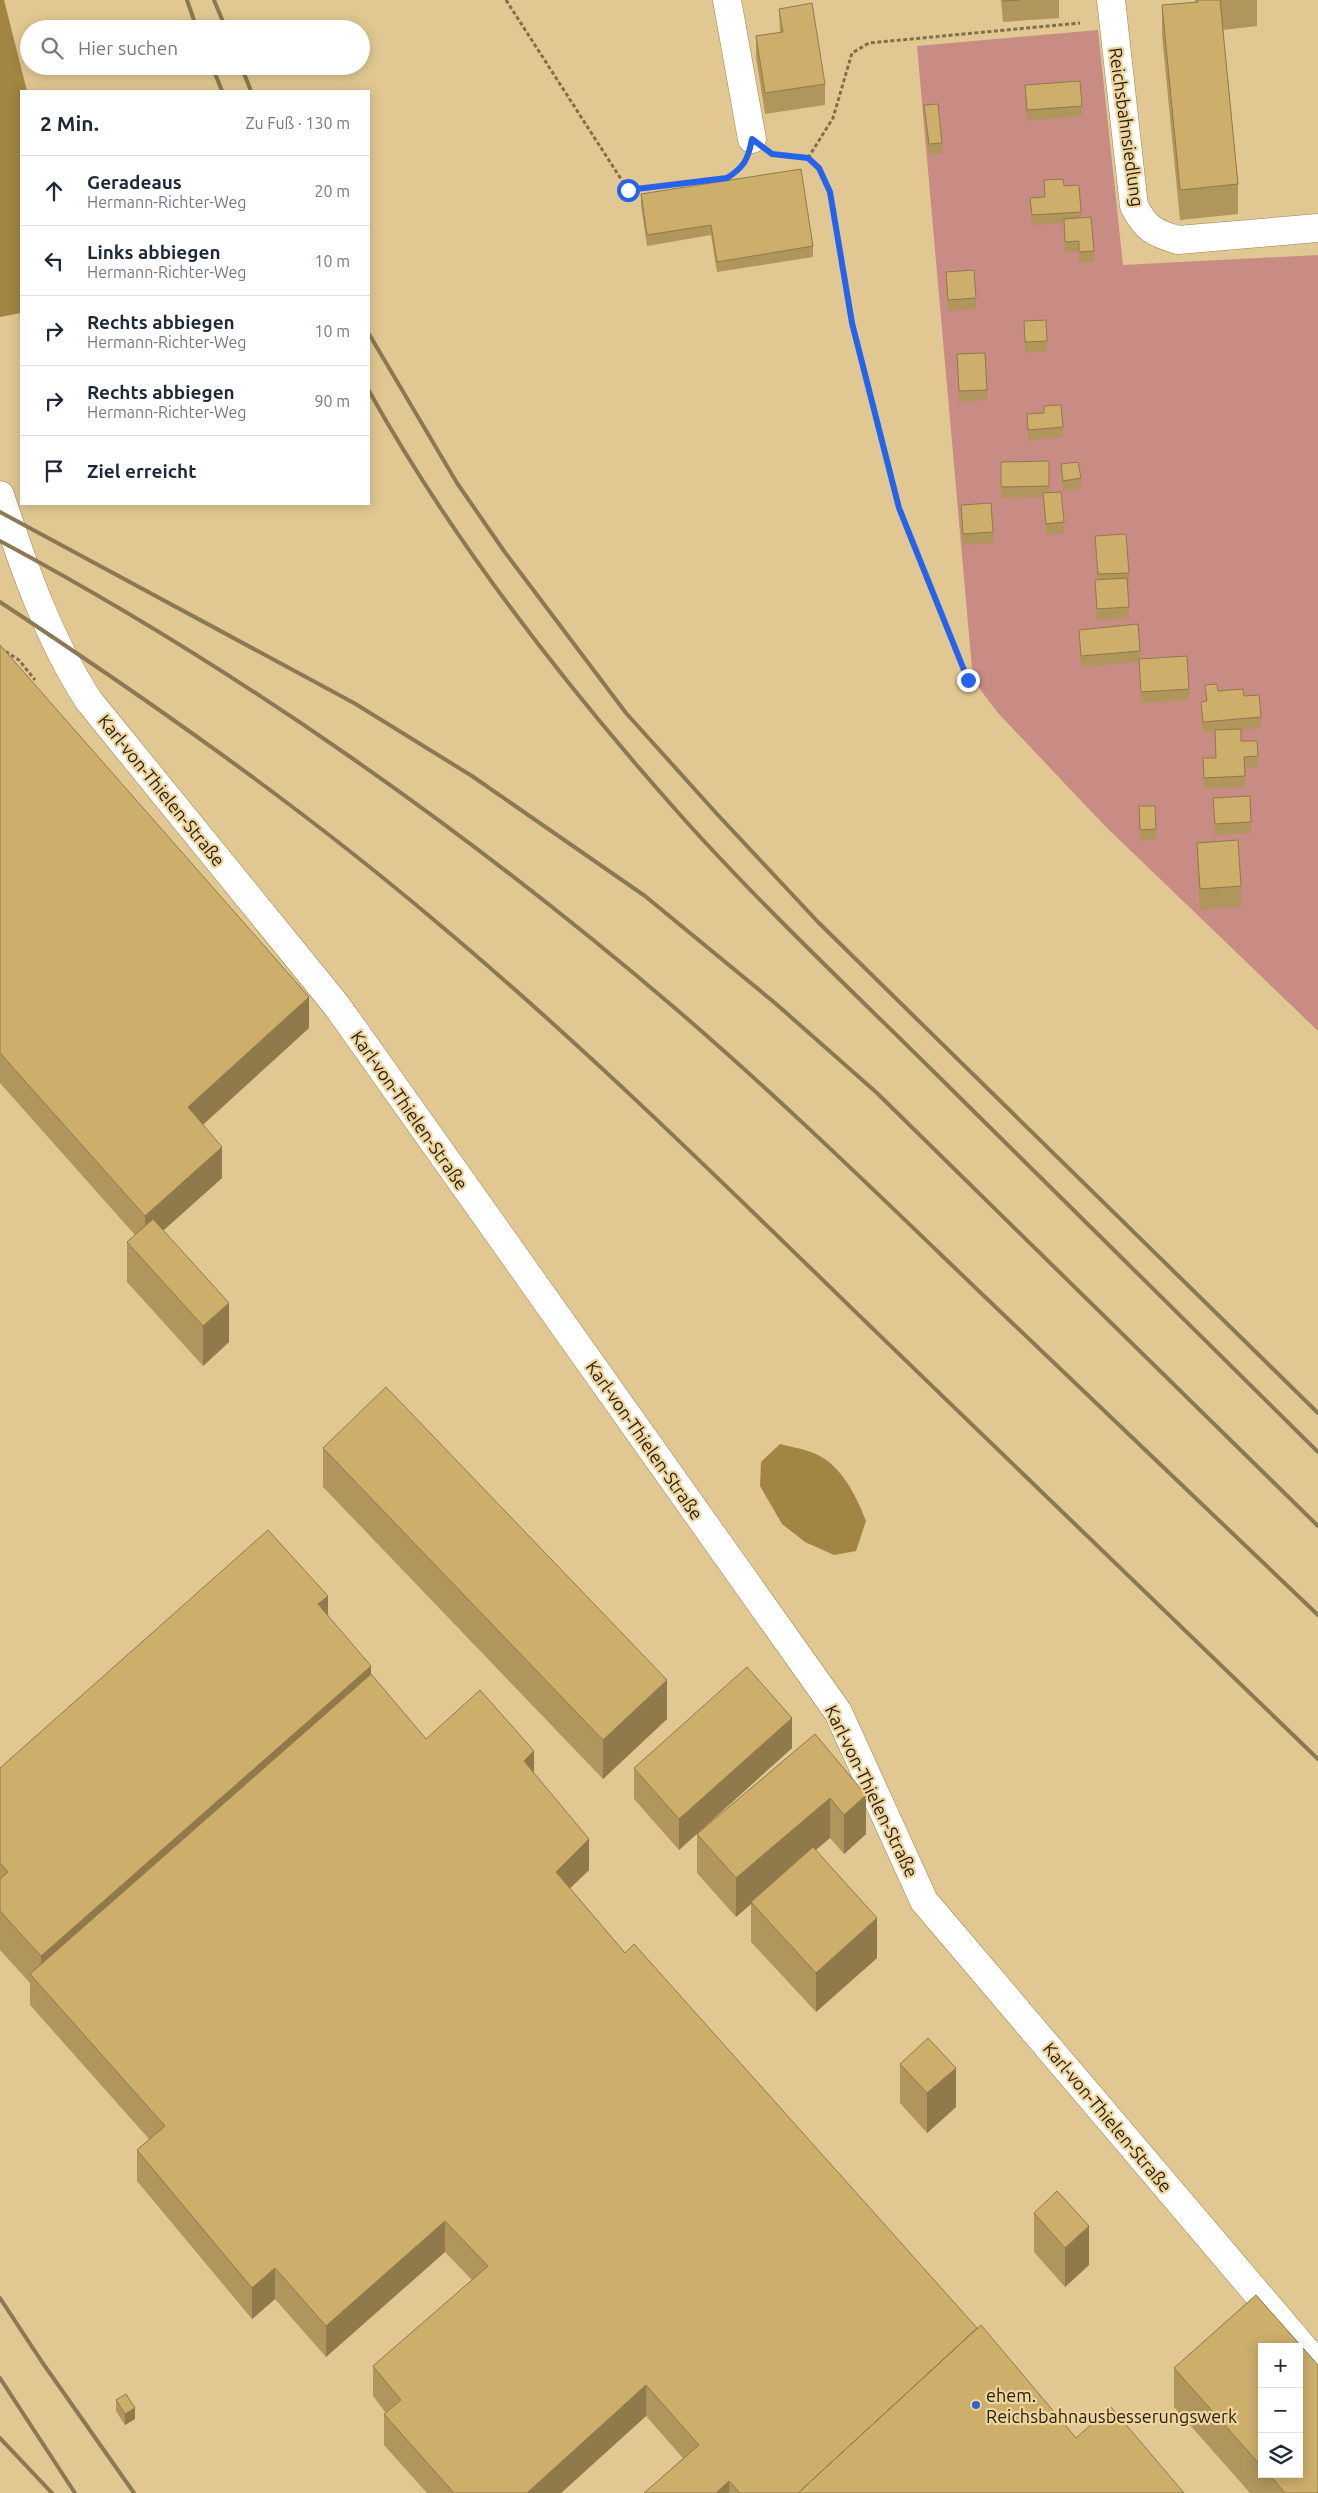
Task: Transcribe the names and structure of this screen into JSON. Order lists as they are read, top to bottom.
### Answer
{
  "streets": {
    "street": ["Reichsbahnsiedlung", "Karl-von-Thielen-Straße"]
  },
  "places": ["ehem. Reichsbahnausbesserungswerk"],
  "page": {
    "search": "Hier suchen",
    "heading": ["2 Min.", "Zu Fuß · 130 m"],
    "list": [
      ["Geradeaus", "Hermann-Richter-Weg", "20 m"],
      ["Links abbiegen", "Hermann-Richter-Weg", "10 m"],
      ["Rechts abbiegen", "Hermann-Richter-Weg", "10 m"],
      ["Rechts abbiegen", "Hermann-Richter-Weg", "90 m"],
      "Ziel erreicht"
    ],
    "map_buttons": ["+", "−"]
  }
}
